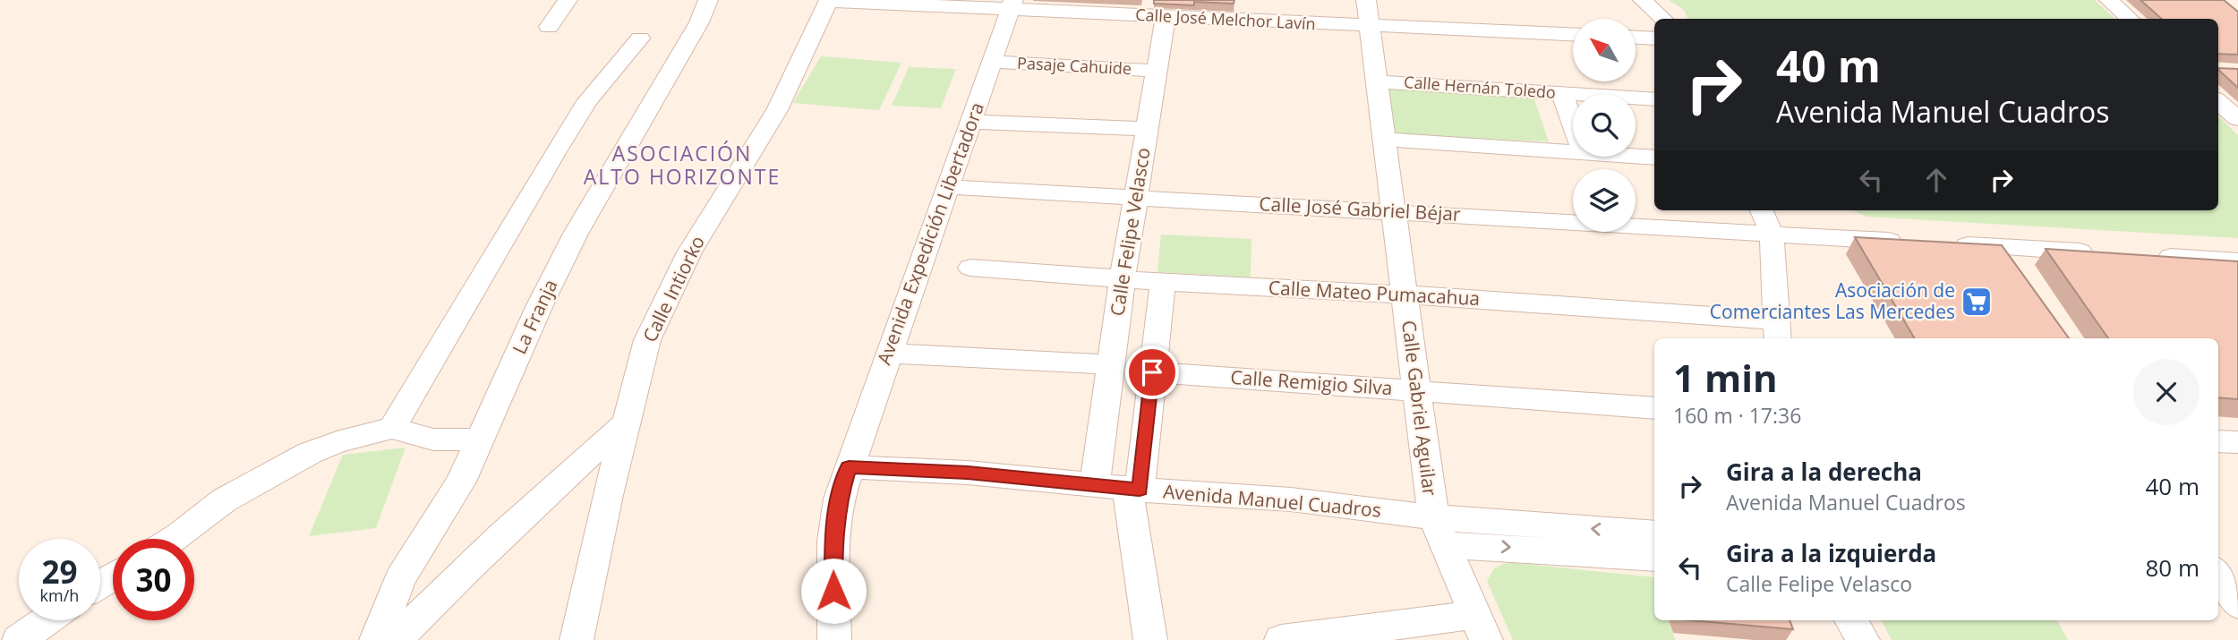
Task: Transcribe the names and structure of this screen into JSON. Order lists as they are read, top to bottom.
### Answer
{
  "streets": {
    "street": [
      "Calle José Melchor Lavín",
      "Pasaje Cahuide",
      "Calle Hernán Toledo",
      "Calle José Gabriel Béjar",
      "Calle Felipe Velasco",
      "Avenida Expedición Libertadora",
      "Calle Intiorko",
      "Calle Mateo Pumacahua",
      "La Franja",
      "Calle Remigio Silva",
      "Calle Gabriel Aguilar",
      "Avenida Manuel Cuadros"
    ]
  },
  "crossings": [
    ["Calle José Melchor Lavín", "Calle Felipe Velasco"],
    ["Calle José Melchor Lavín", "Avenida Expedición Libertadora"],
    ["Calle José Melchor Lavín", "Calle Intiorko"],
    ["Calle José Melchor Lavín", "Calle Gabriel Aguilar"],
    ["Pasaje Cahuide", "Calle Felipe Velasco"],
    ["Pasaje Cahuide", "Avenida Expedición Libertadora"],
    ["Calle Hernán Toledo", "Calle Gabriel Aguilar"],
    ["Calle José Gabriel Béjar", "Calle Felipe Velasco"],
    ["Calle José Gabriel Béjar", "Avenida Expedición Libertadora"],
    ["Calle José Gabriel Béjar", "Calle Gabriel Aguilar"],
    ["Calle Felipe Velasco", "Calle Mateo Pumacahua"],
    ["Calle Felipe Velasco", "Avenida Manuel Cuadros"],
    ["Avenida Expedición Libertadora", "Avenida Manuel Cuadros"],
    ["Calle Mateo Pumacahua", "Calle Gabriel Aguilar"],
    ["Calle Remigio Silva", "Calle Gabriel Aguilar"],
    ["Calle Gabriel Aguilar", "Avenida Manuel Cuadros"]
  ],
  "districts": ["ASOCIACIÓN ALTO HORIZONTE"],
  "places": {
    "supermarket": ["Asociación de Comerciantes Las Mercedes"]
  },
  "north": "top left",
  "page": {
    "turn": ["40 m", "Avenida Manuel Cuadros"],
    "heading": ["1 min", "160 m · 17:36"],
    "list": [
      {
        "name": "Gira a la derecha",
        "note": "Avenida Manuel Cuadros",
        "value": "40 m"
      },
      {
        "name": "Gira a la izquierda",
        "note": "Calle Felipe Velasco",
        "value": "80 m"
      }
    ],
    "speed": "29 km/h",
    "limit": "30"
  }
}
